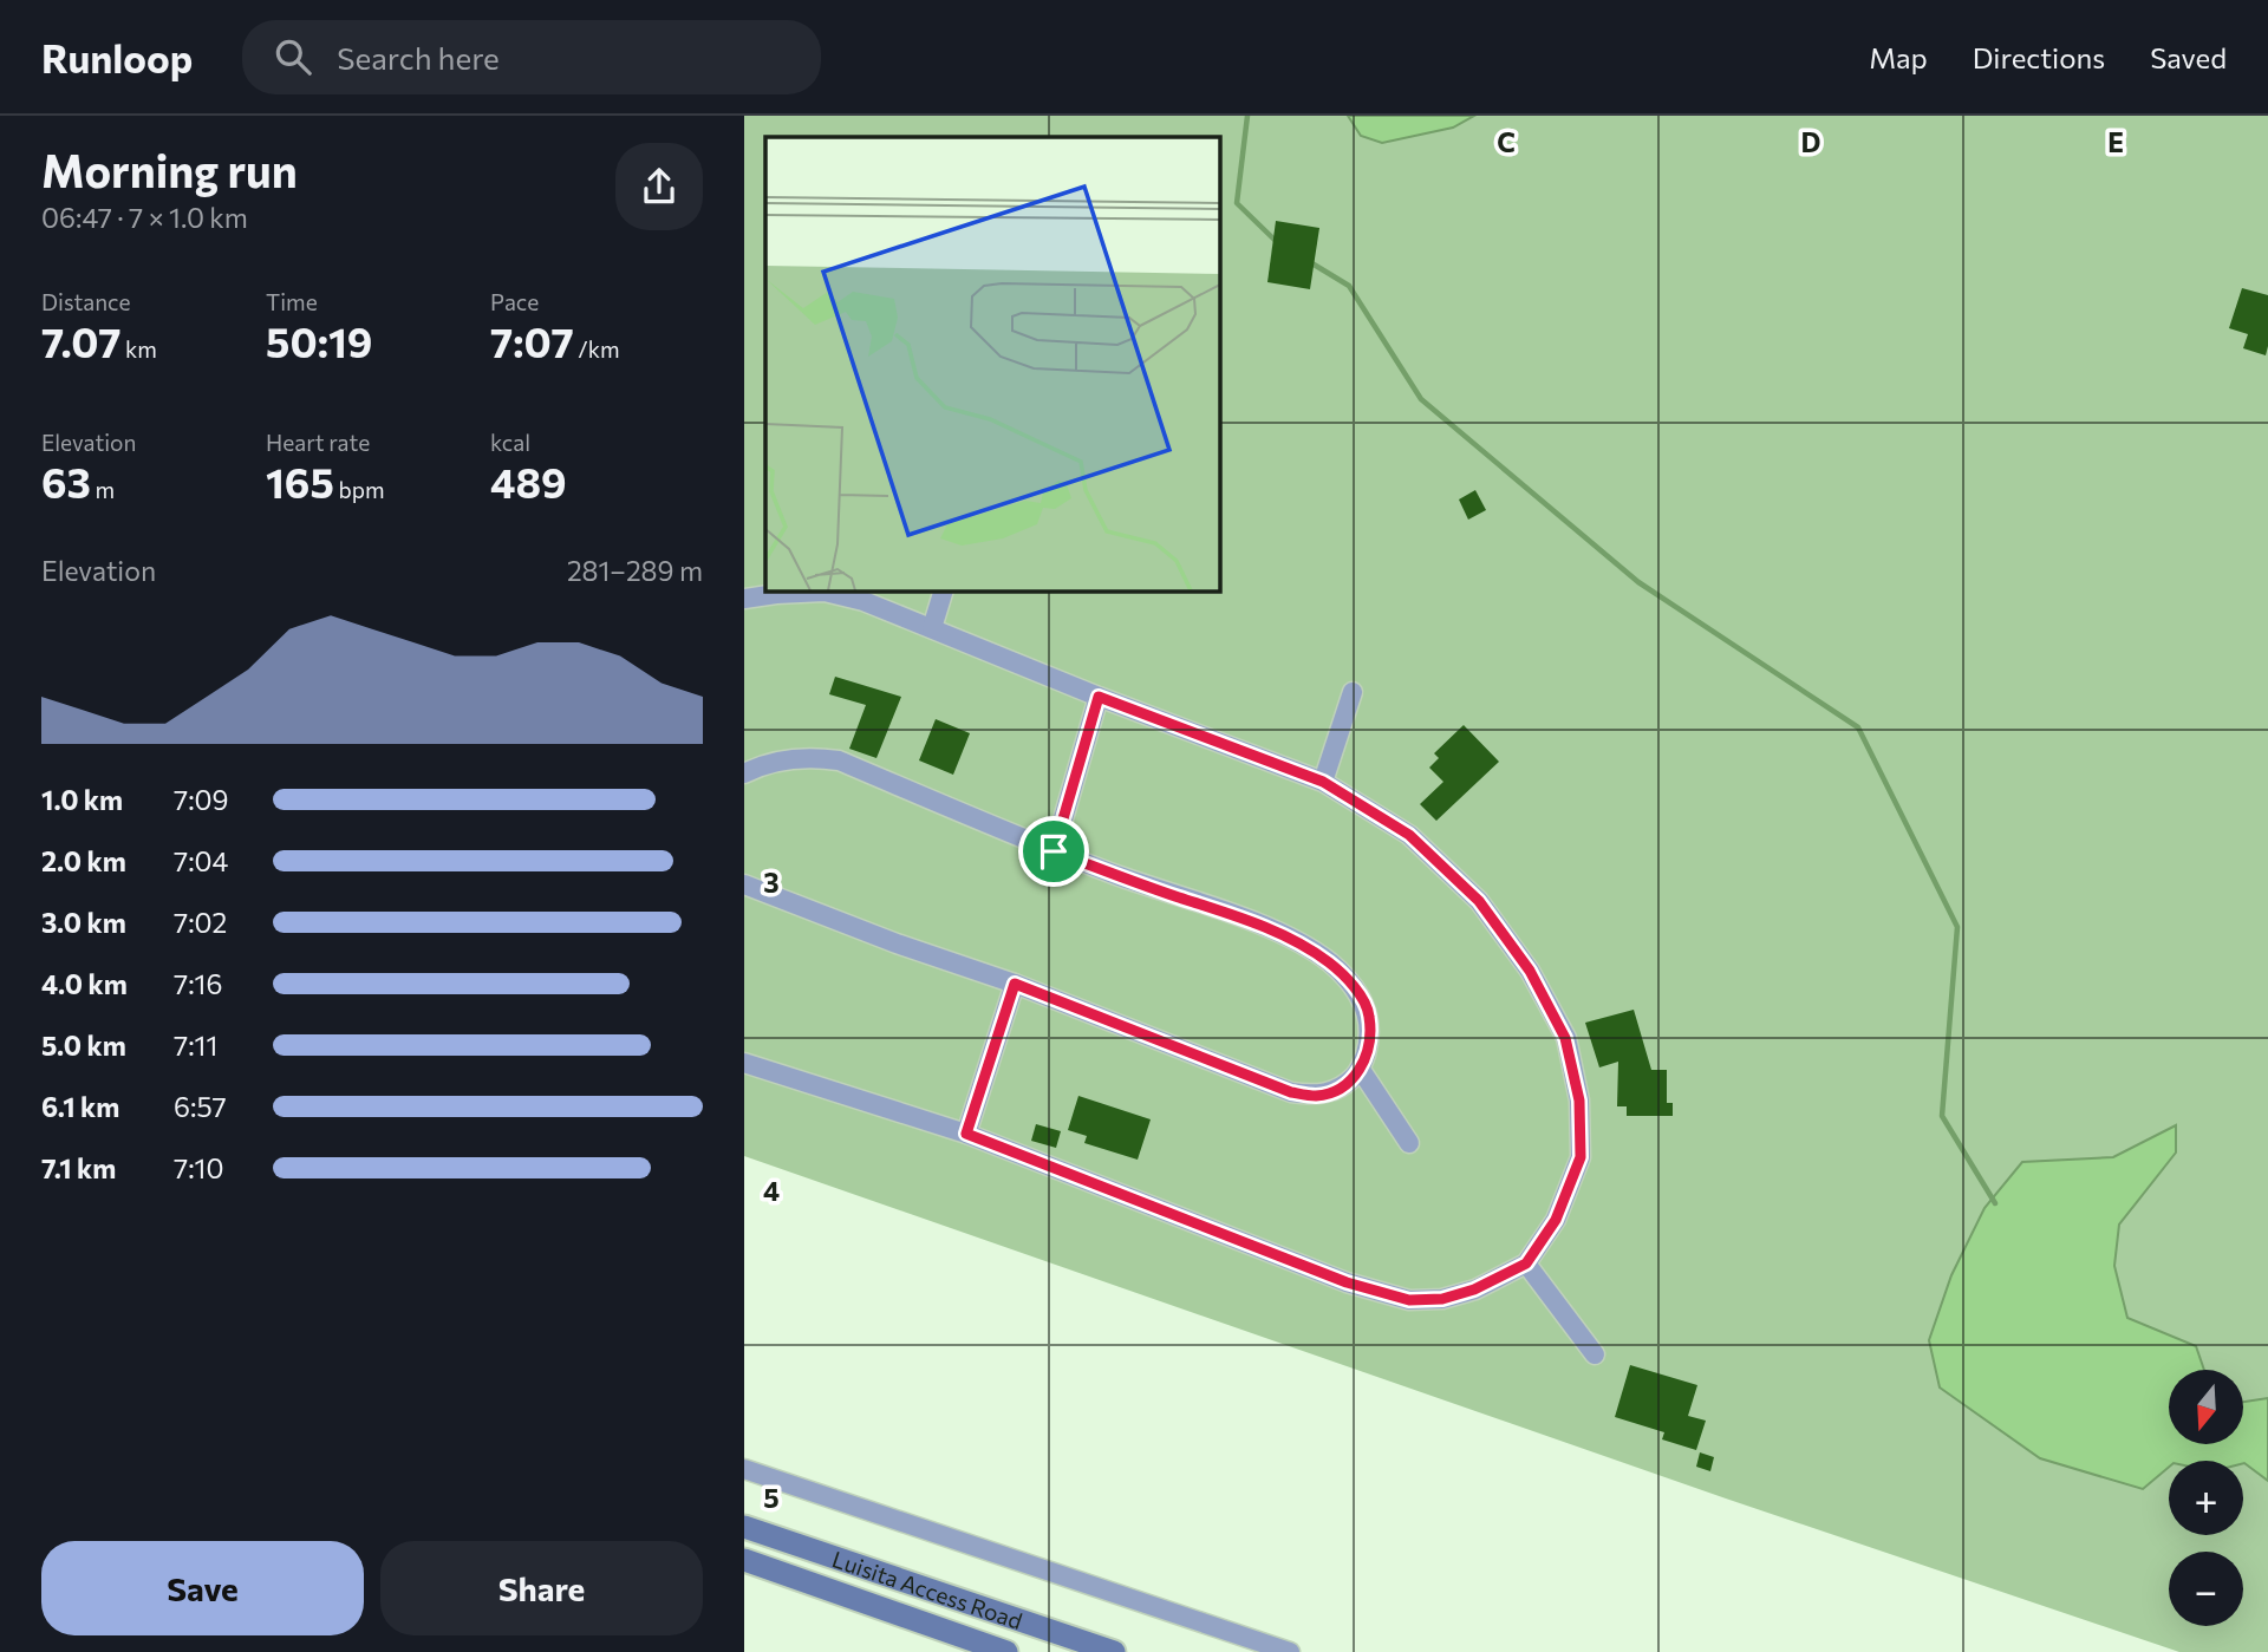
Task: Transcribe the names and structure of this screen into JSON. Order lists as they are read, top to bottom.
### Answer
{
  "streets": {
    "main road": ["Luisita Access Road"]
  },
  "north": "bottom",
  "page": {
    "header": "Runloop",
    "search": "Search here",
    "nav": ["Map", "Directions", "Saved"],
    "heading": ["Morning run", "06:47 · 7 × 1.0 km"],
    "stats": [
      ["Distance", "7.07 km"],
      ["Time", "50:19"],
      ["Pace", "7:07 /km"],
      ["Elevation", "63 m"],
      ["Heart rate", "165 bpm"],
      ["kcal", "489"]
    ],
    "chart": ["Elevation", "281–289 m"],
    "list": [
      {
        "name": "1.0 km",
        "note": "7:09"
      },
      {
        "name": "2.0 km",
        "note": "7:04"
      },
      {
        "name": "3.0 km",
        "note": "7:02"
      },
      {
        "name": "4.0 km",
        "note": "7:16"
      },
      {
        "name": "5.0 km",
        "note": "7:11"
      },
      {
        "name": "6.1 km",
        "note": "6:57"
      },
      {
        "name": "7.1 km",
        "note": "7:10"
      }
    ],
    "map_buttons": ["+", "−"],
    "buttons": ["Save", "Share"]
  },
  "grid": {
    "columns": ["C", "D", "E"],
    "rows": ["3", "4", "5"]
  }
}
